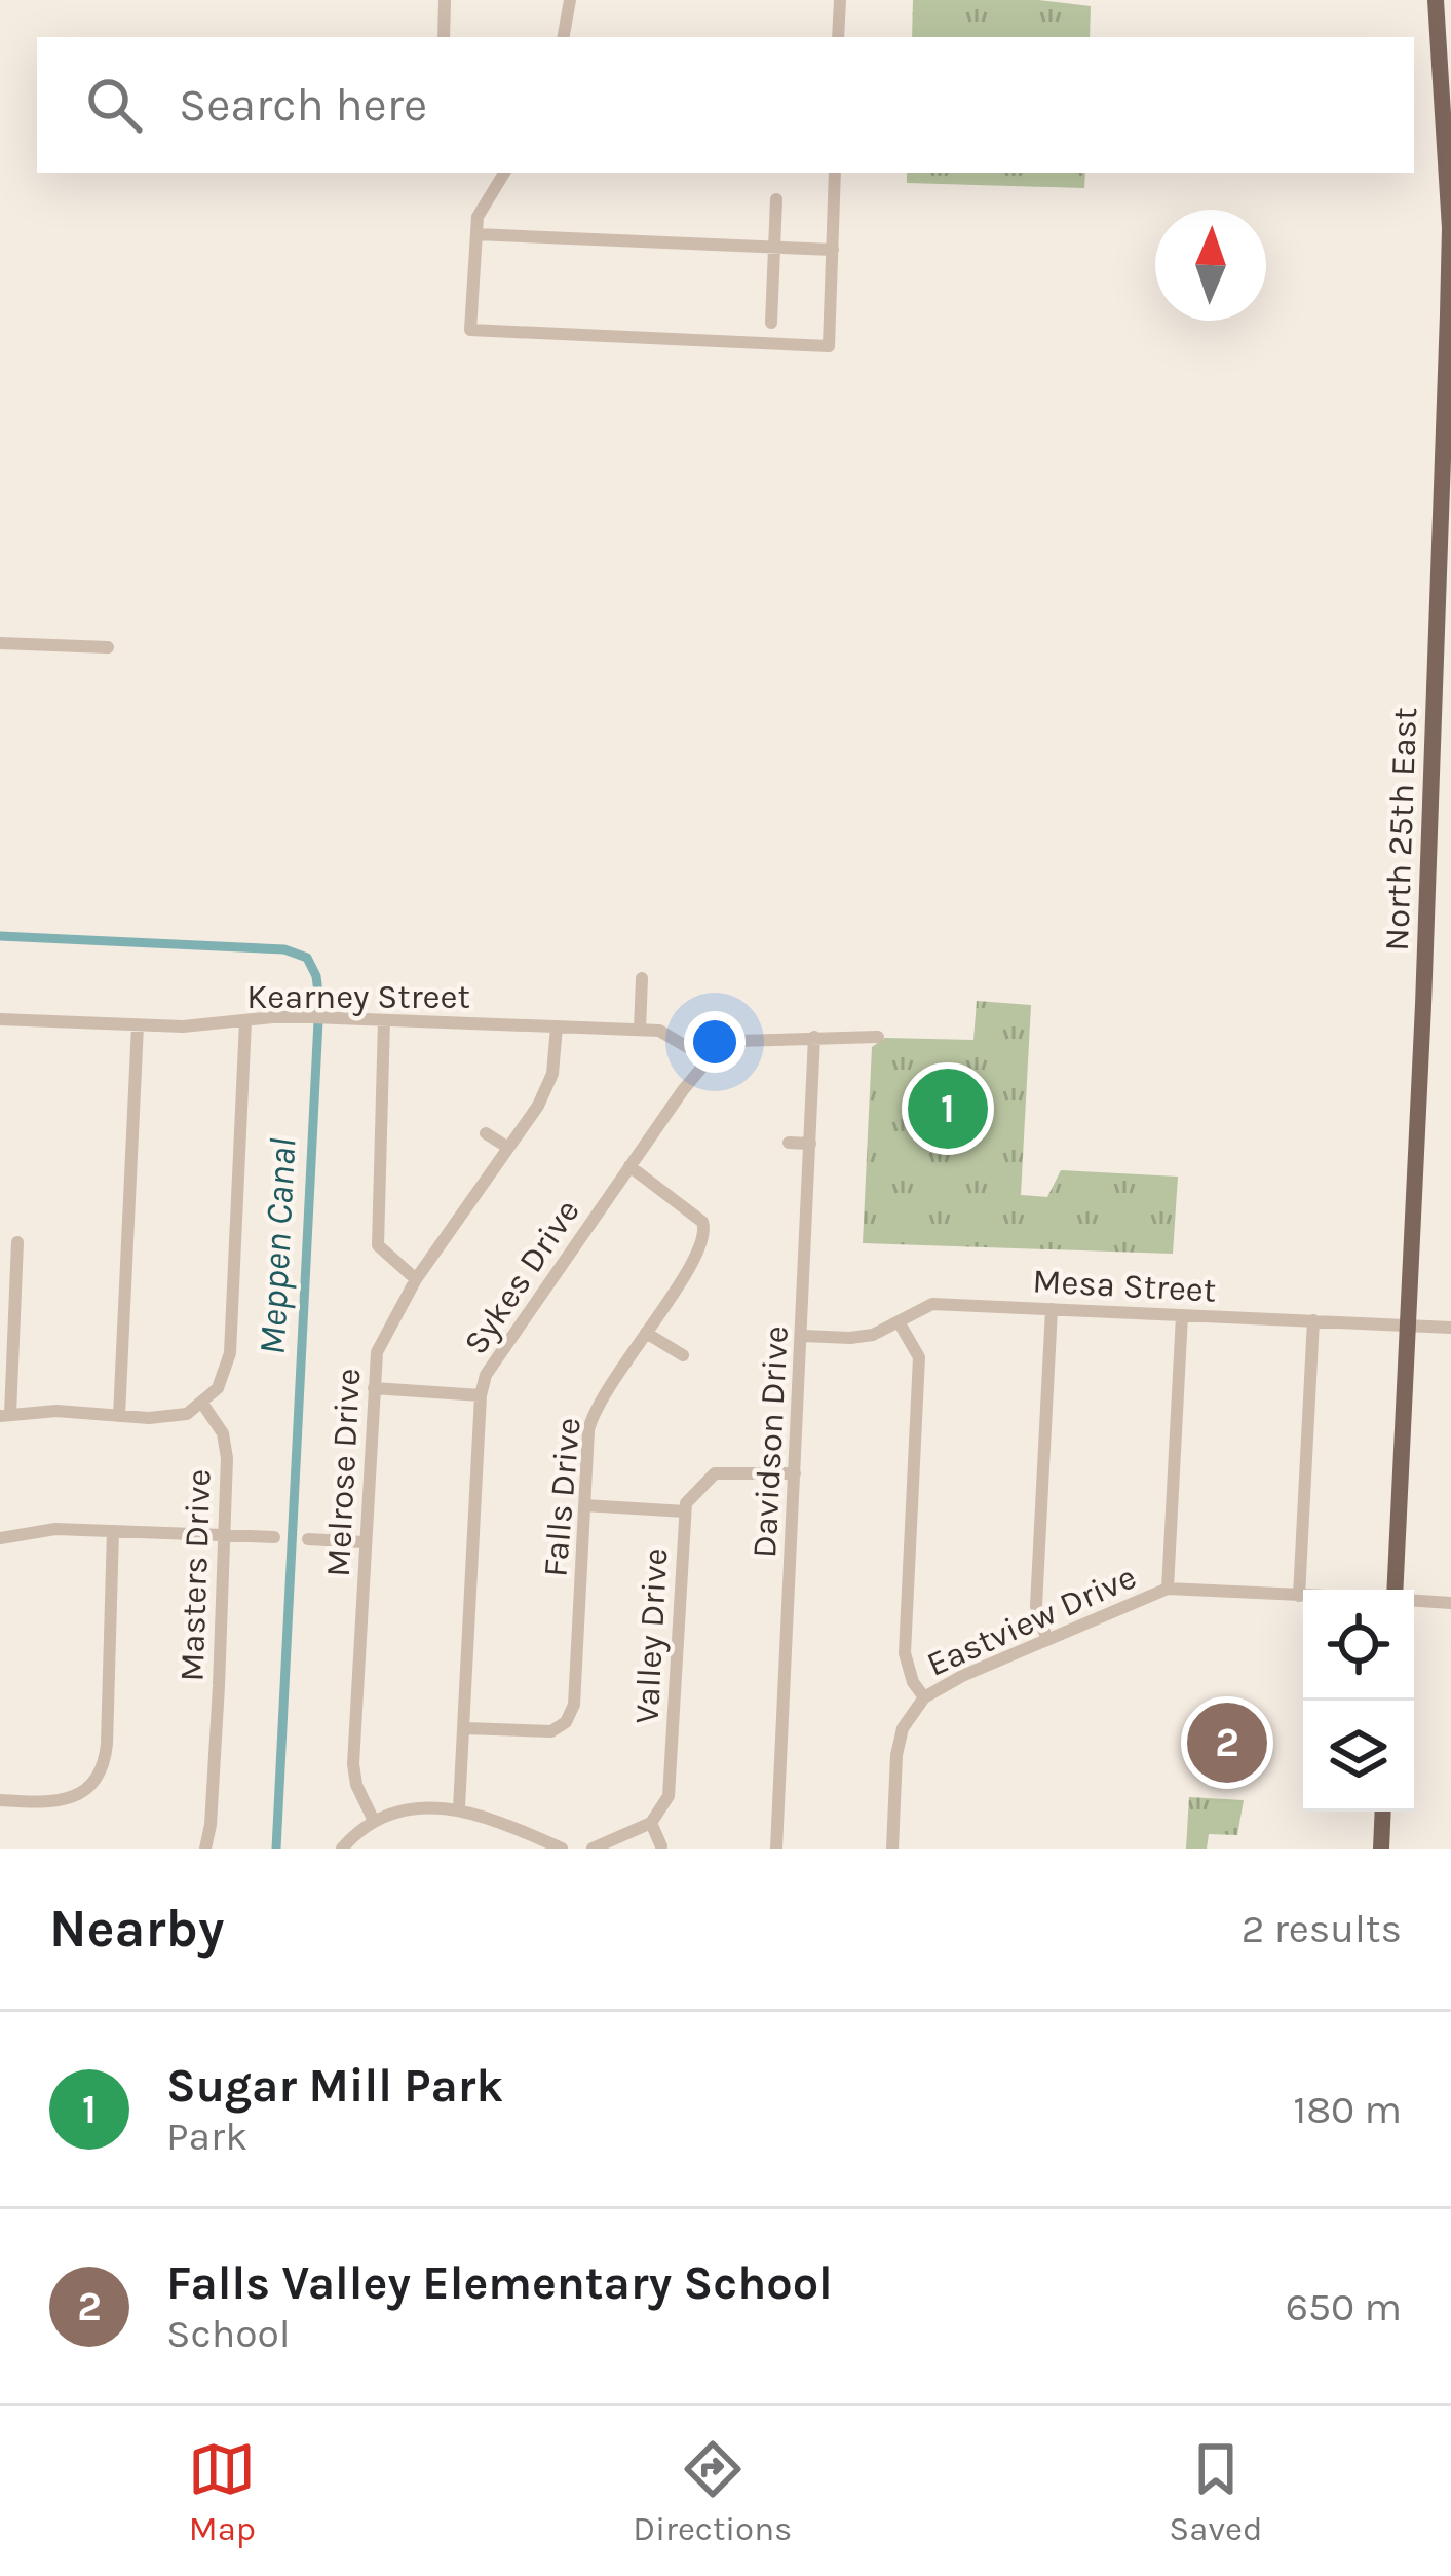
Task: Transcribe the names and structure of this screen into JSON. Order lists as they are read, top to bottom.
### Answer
{
  "streets": {
    "main road": ["North 25th East"],
    "street": [
      "Kearney Street",
      "Sykes Drive",
      "Mesa Street",
      "Davidson Drive",
      "Melrose Drive",
      "Falls Drive",
      "Masters Drive",
      "Eastview Drive",
      "Valley Drive"
    ]
  },
  "crossings": [
    ["North 25th East", "Mesa Street"],
    ["Kearney Street", "Sykes Drive"],
    ["Kearney Street", "Melrose Drive"],
    ["Sykes Drive", "Falls Drive"],
    ["Mesa Street", "Davidson Drive"],
    ["Davidson Drive", "Valley Drive"]
  ],
  "water": ["Meppen Canal"],
  "north": "top",
  "page": {
    "search": "Search here",
    "pins": ["1", "2"],
    "heading": ["Nearby", "2 results"],
    "list": [
      {
        "mark": "1",
        "name": "Sugar Mill Park",
        "note": "Park",
        "value": "180 m"
      },
      {
        "mark": "2",
        "name": "Falls Valley Elementary School",
        "note": "School",
        "value": "650 m"
      }
    ],
    "nav": ["Map", "Directions", "Saved"]
  }
}
